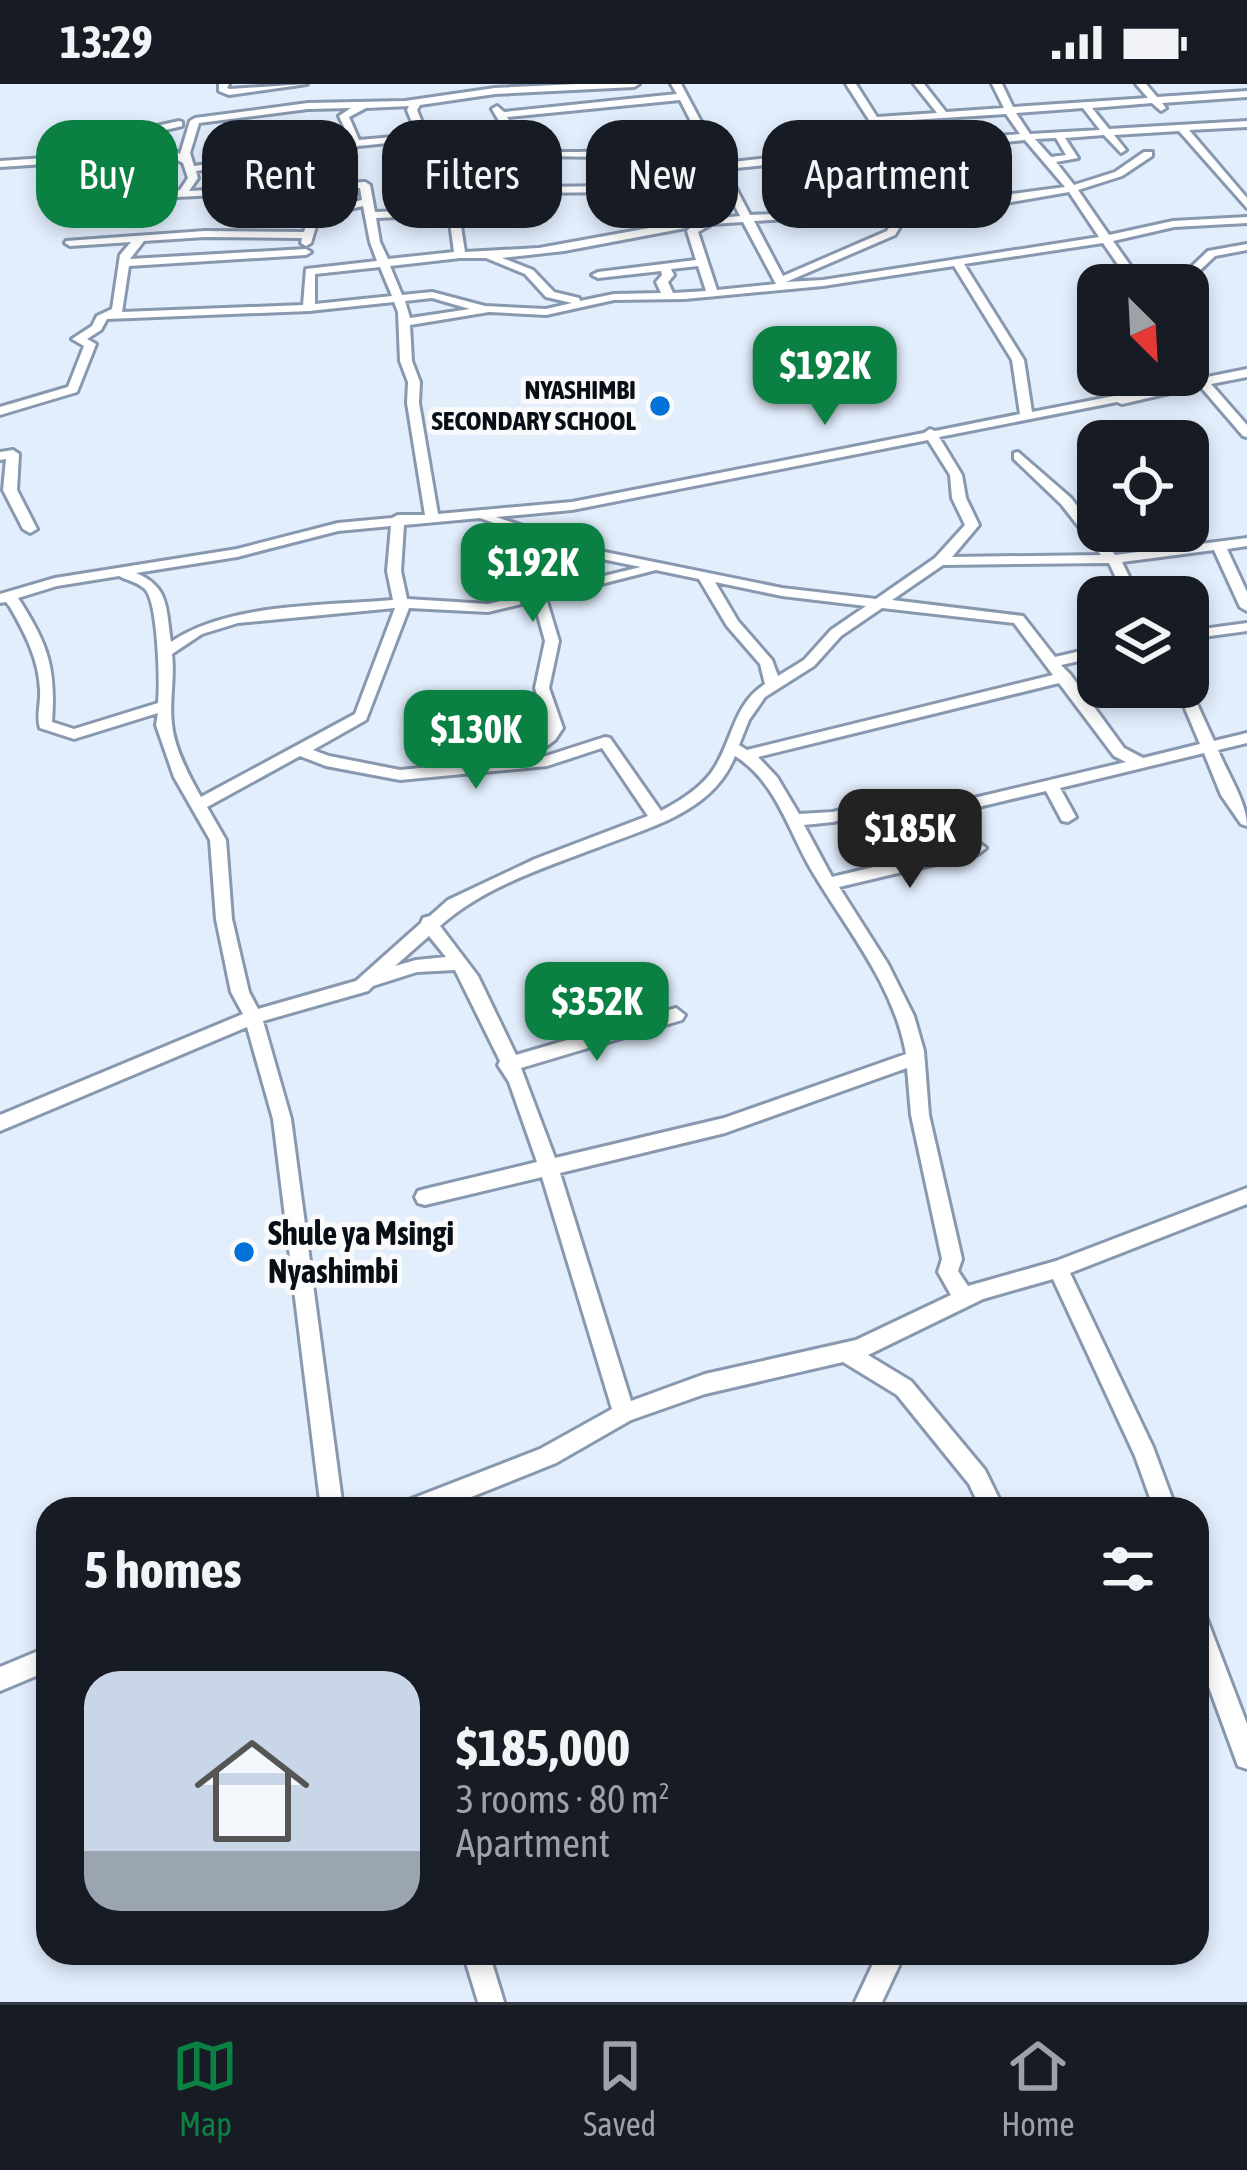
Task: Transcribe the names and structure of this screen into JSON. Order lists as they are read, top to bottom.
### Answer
{
  "places": ["NYASHIMBI SECONDARY SCHOOL", "Shule ya Msingi Nyashimbi"],
  "north": "bottom right",
  "page": {
    "status": "13:29",
    "chip": [
      "Buy",
      "Rent",
      "Filters",
      "New",
      "Apartment"
    ],
    "price": [
      "$192K",
      "$192K",
      "$130K",
      "$185K",
      "$352K"
    ],
    "heading": "5 homes",
    "list": [
      {
        "name": "$185,000",
        "note": "3 rooms · 80 m² · Apartment"
      }
    ],
    "tabs": ["Map", "Saved", "Home"]
  }
}
